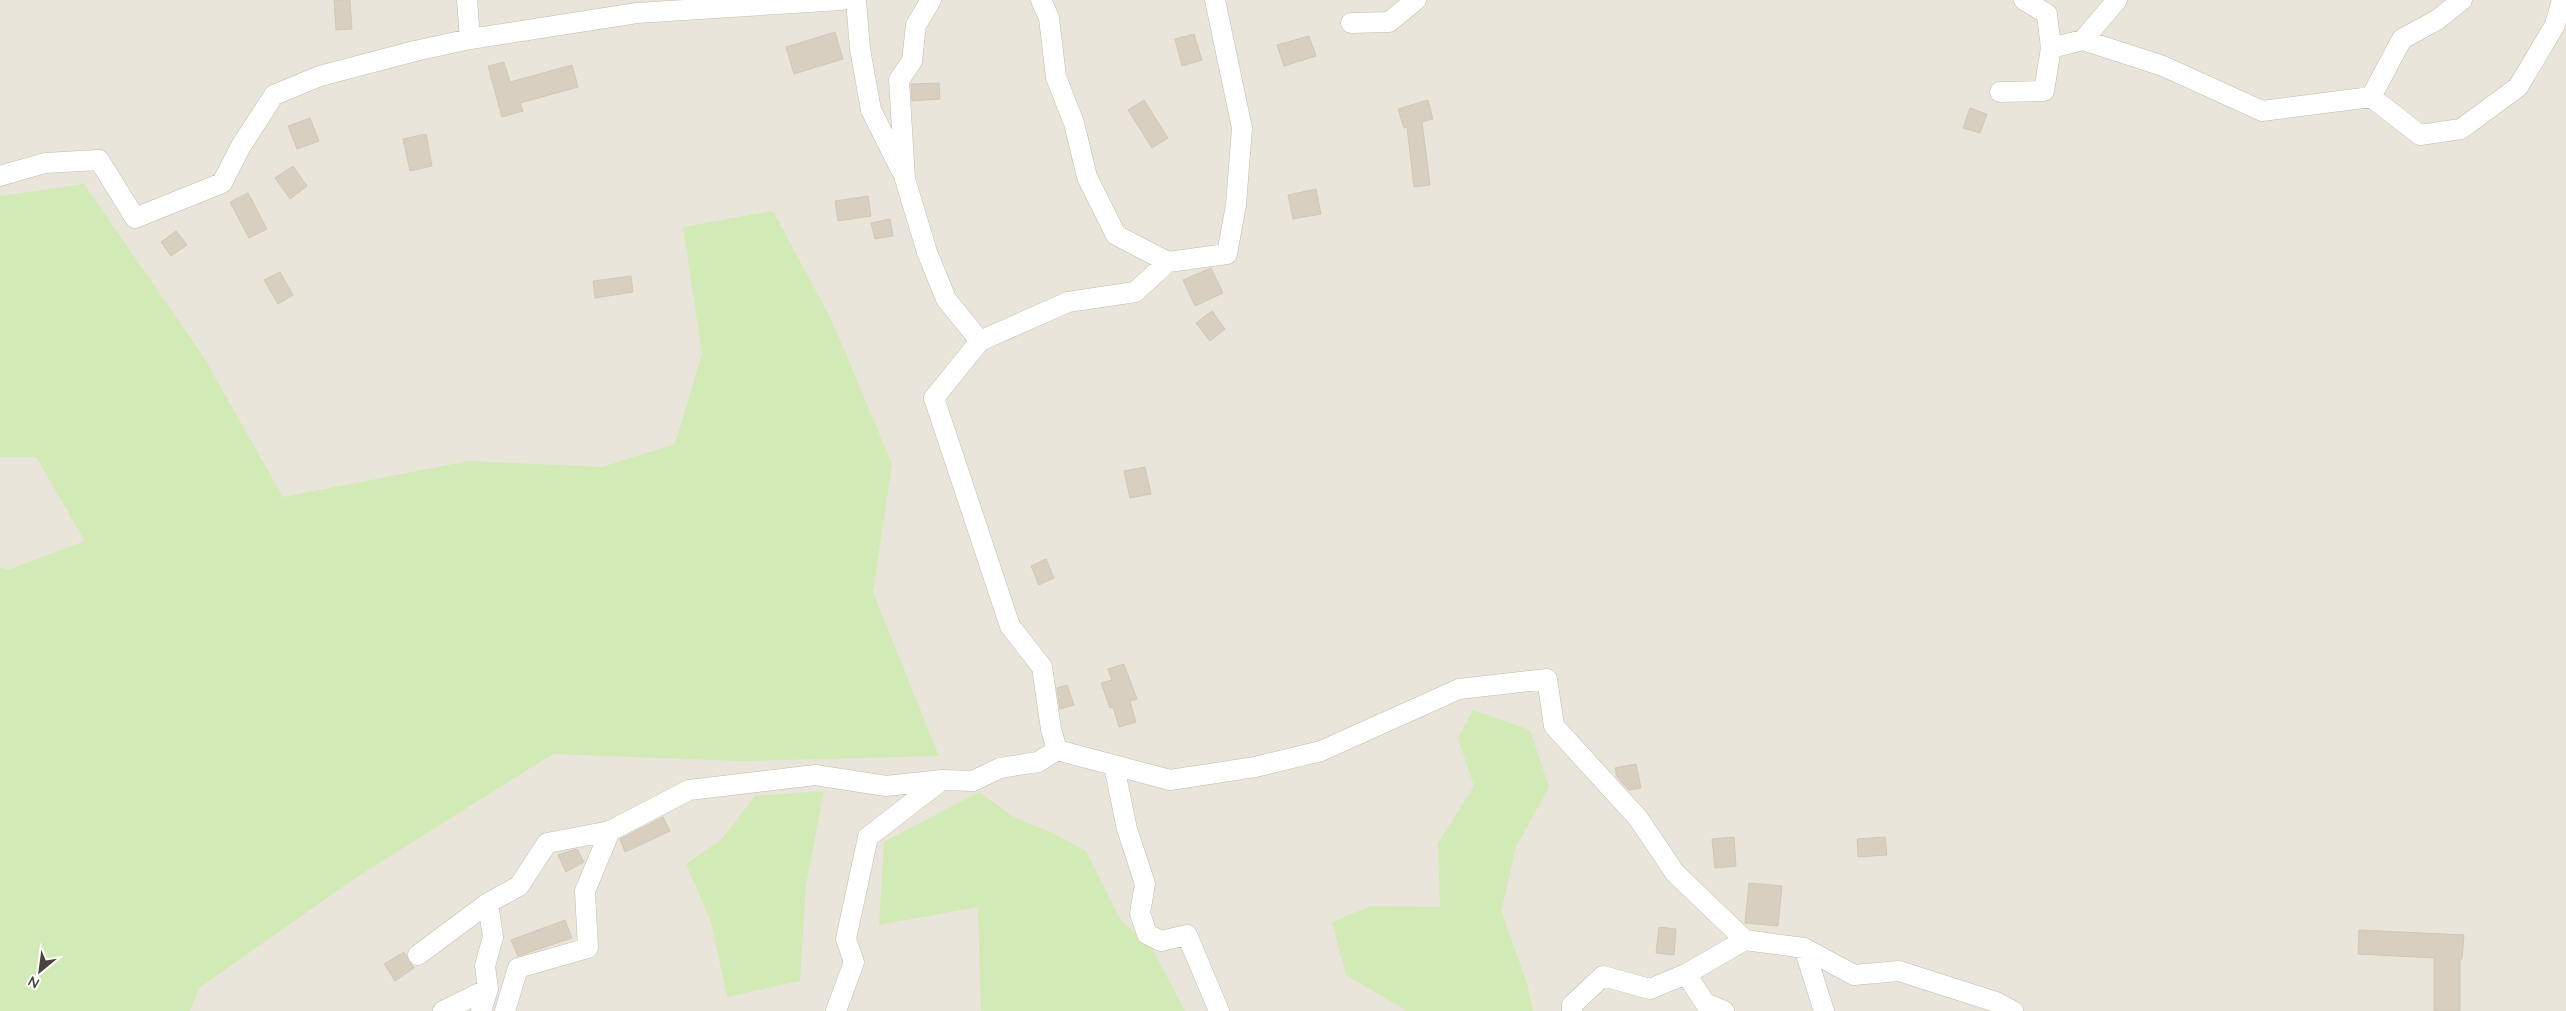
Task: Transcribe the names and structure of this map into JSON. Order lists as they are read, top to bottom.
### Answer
{
  "north": "bottom left"
}
